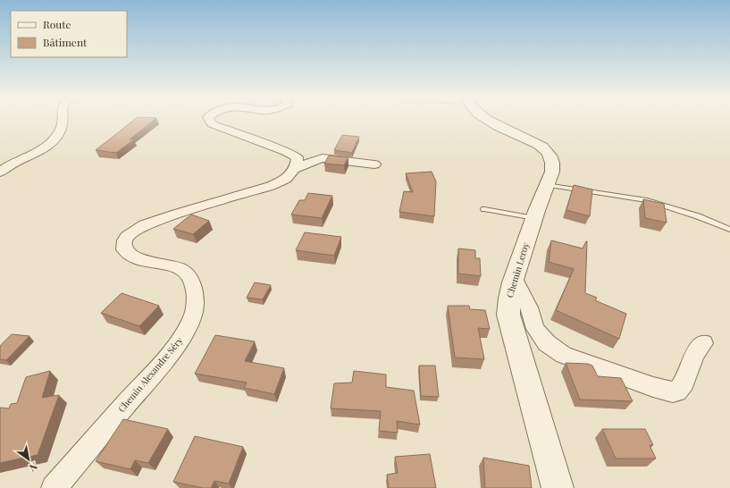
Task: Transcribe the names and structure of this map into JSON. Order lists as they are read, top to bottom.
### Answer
{
  "streets": {
    "street": ["Chemin Leroy", "Chemin Alexandre Séry"]
  },
  "legend": ["Route", "Bâtiment"],
  "north": "bottom right"
}
